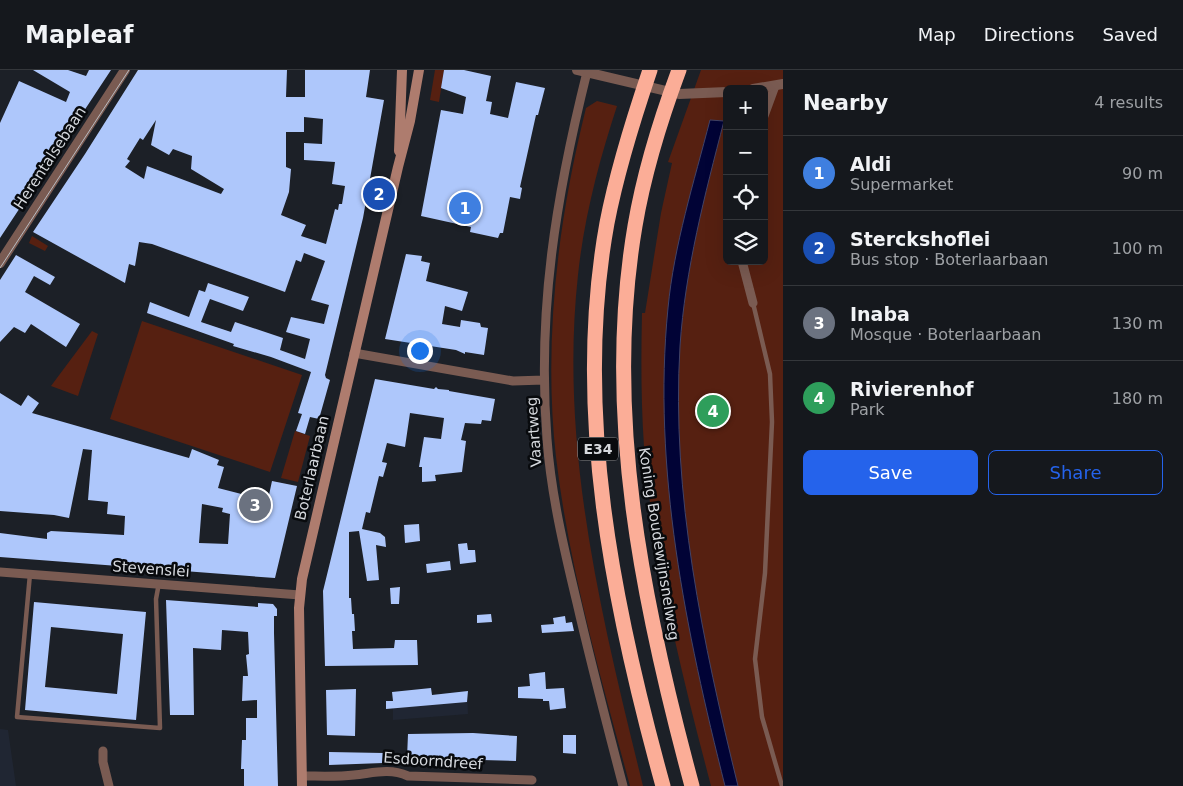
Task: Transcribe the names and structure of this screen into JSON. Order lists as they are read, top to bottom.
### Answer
{
  "streets": {
    "highway": ["E34", "Koning Boudewijnsnelweg"],
    "main road": ["Boterlaarbaan"],
    "street": [
      "Herentalsebaan",
      "Vaartweg",
      "Stevenslei",
      "Esdoorndreef"
    ]
  },
  "crossings": [
    ["Boterlaarbaan", "Stevenslei"],
    ["Boterlaarbaan", "Esdoorndreef"]
  ],
  "page": {
    "header": "Mapleaf",
    "nav": ["Map", "Directions", "Saved"],
    "heading": ["Nearby", "4 results"],
    "map_buttons": ["+", "−"],
    "list": [
      {
        "mark": "1",
        "name": "Aldi",
        "note": "Supermarket",
        "value": "90 m"
      },
      {
        "mark": "2",
        "name": "Sterckshoflei",
        "note": "Bus stop · Boterlaarbaan",
        "value": "100 m"
      },
      {
        "mark": "3",
        "name": "Inaba",
        "note": "Mosque · Boterlaarbaan",
        "value": "130 m"
      },
      {
        "mark": "4",
        "name": "Rivierenhof",
        "note": "Park",
        "value": "180 m"
      }
    ],
    "pins": [
      "2",
      "1",
      "4",
      "3"
    ],
    "buttons": ["Save", "Share"]
  }
}
